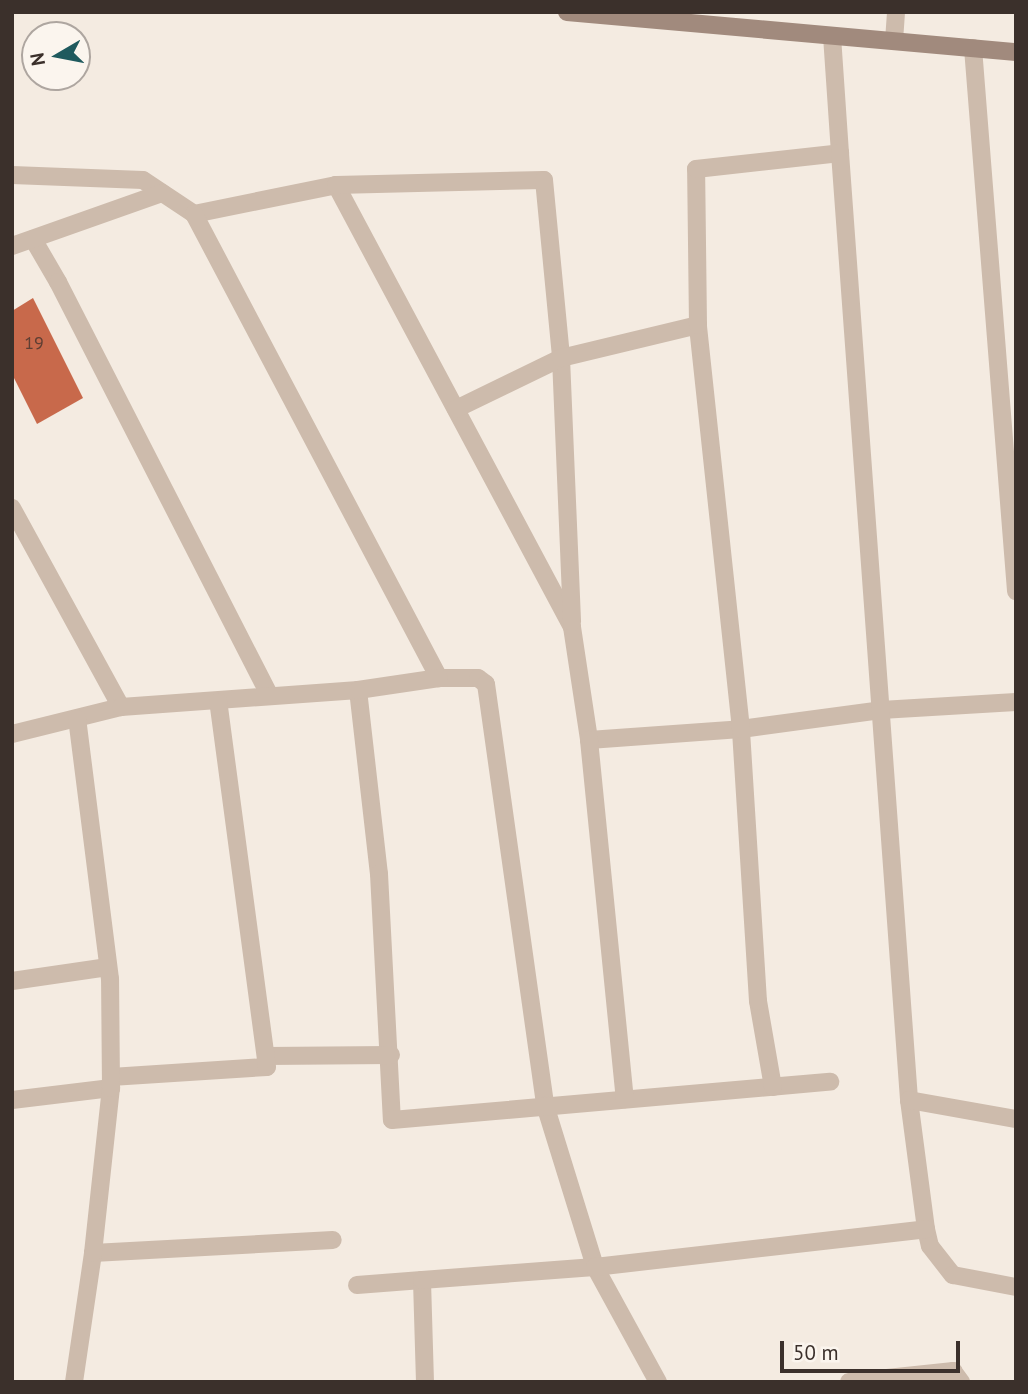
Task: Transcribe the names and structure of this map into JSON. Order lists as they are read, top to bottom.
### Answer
{
  "house_numbers": ["19"],
  "scale_bar": "50 m",
  "north": "left"
}
